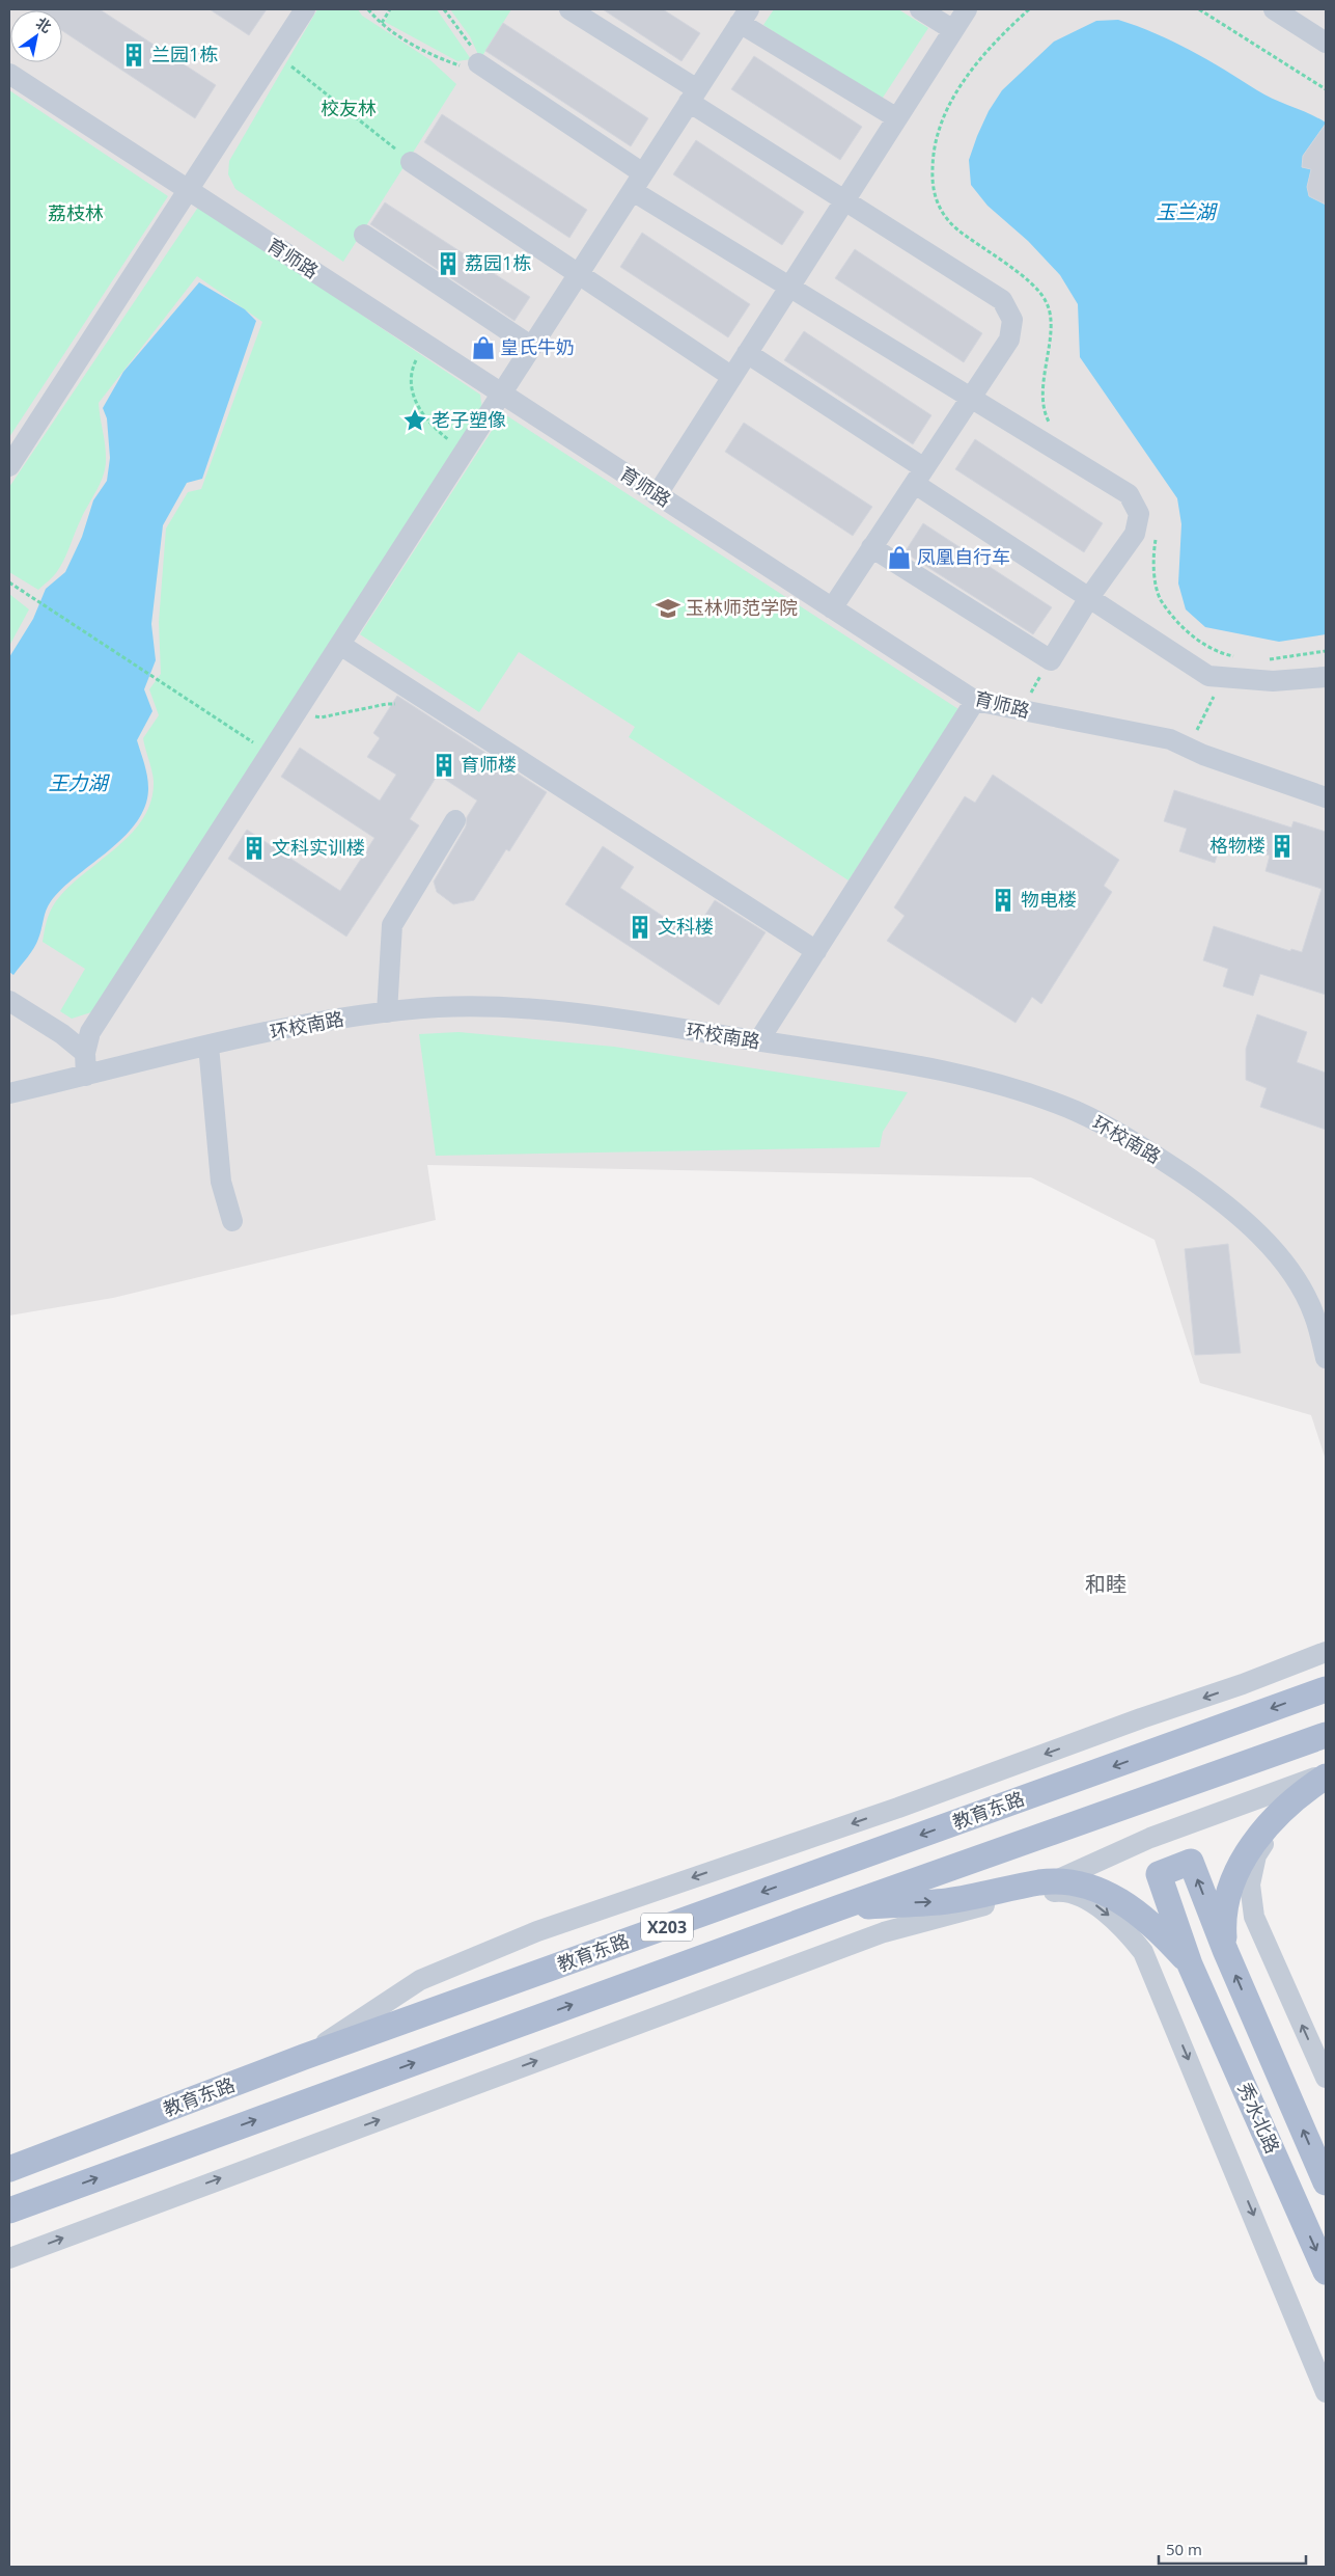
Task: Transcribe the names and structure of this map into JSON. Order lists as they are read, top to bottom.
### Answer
{
  "streets": {
    "main road": ["教育东路", "X203", "秀水北路"],
    "lane": ["育师路", "环校南路"]
  },
  "districts": ["和睦"],
  "water": ["玉兰湖", "王力湖"],
  "parks": ["校友林", "荔枝林"],
  "places": {
    "building": [
      "兰园1栋",
      "荔园1栋",
      "育师楼",
      "格物楼",
      "文科实训楼",
      "物电楼",
      "文科楼"
    ],
    "shop": ["皇氏牛奶", "凤凰自行车"],
    "place": ["老子塑像"],
    "school or university": ["玉林师范学院"]
  },
  "scale_bar": "50 m",
  "north": "top right"
}
